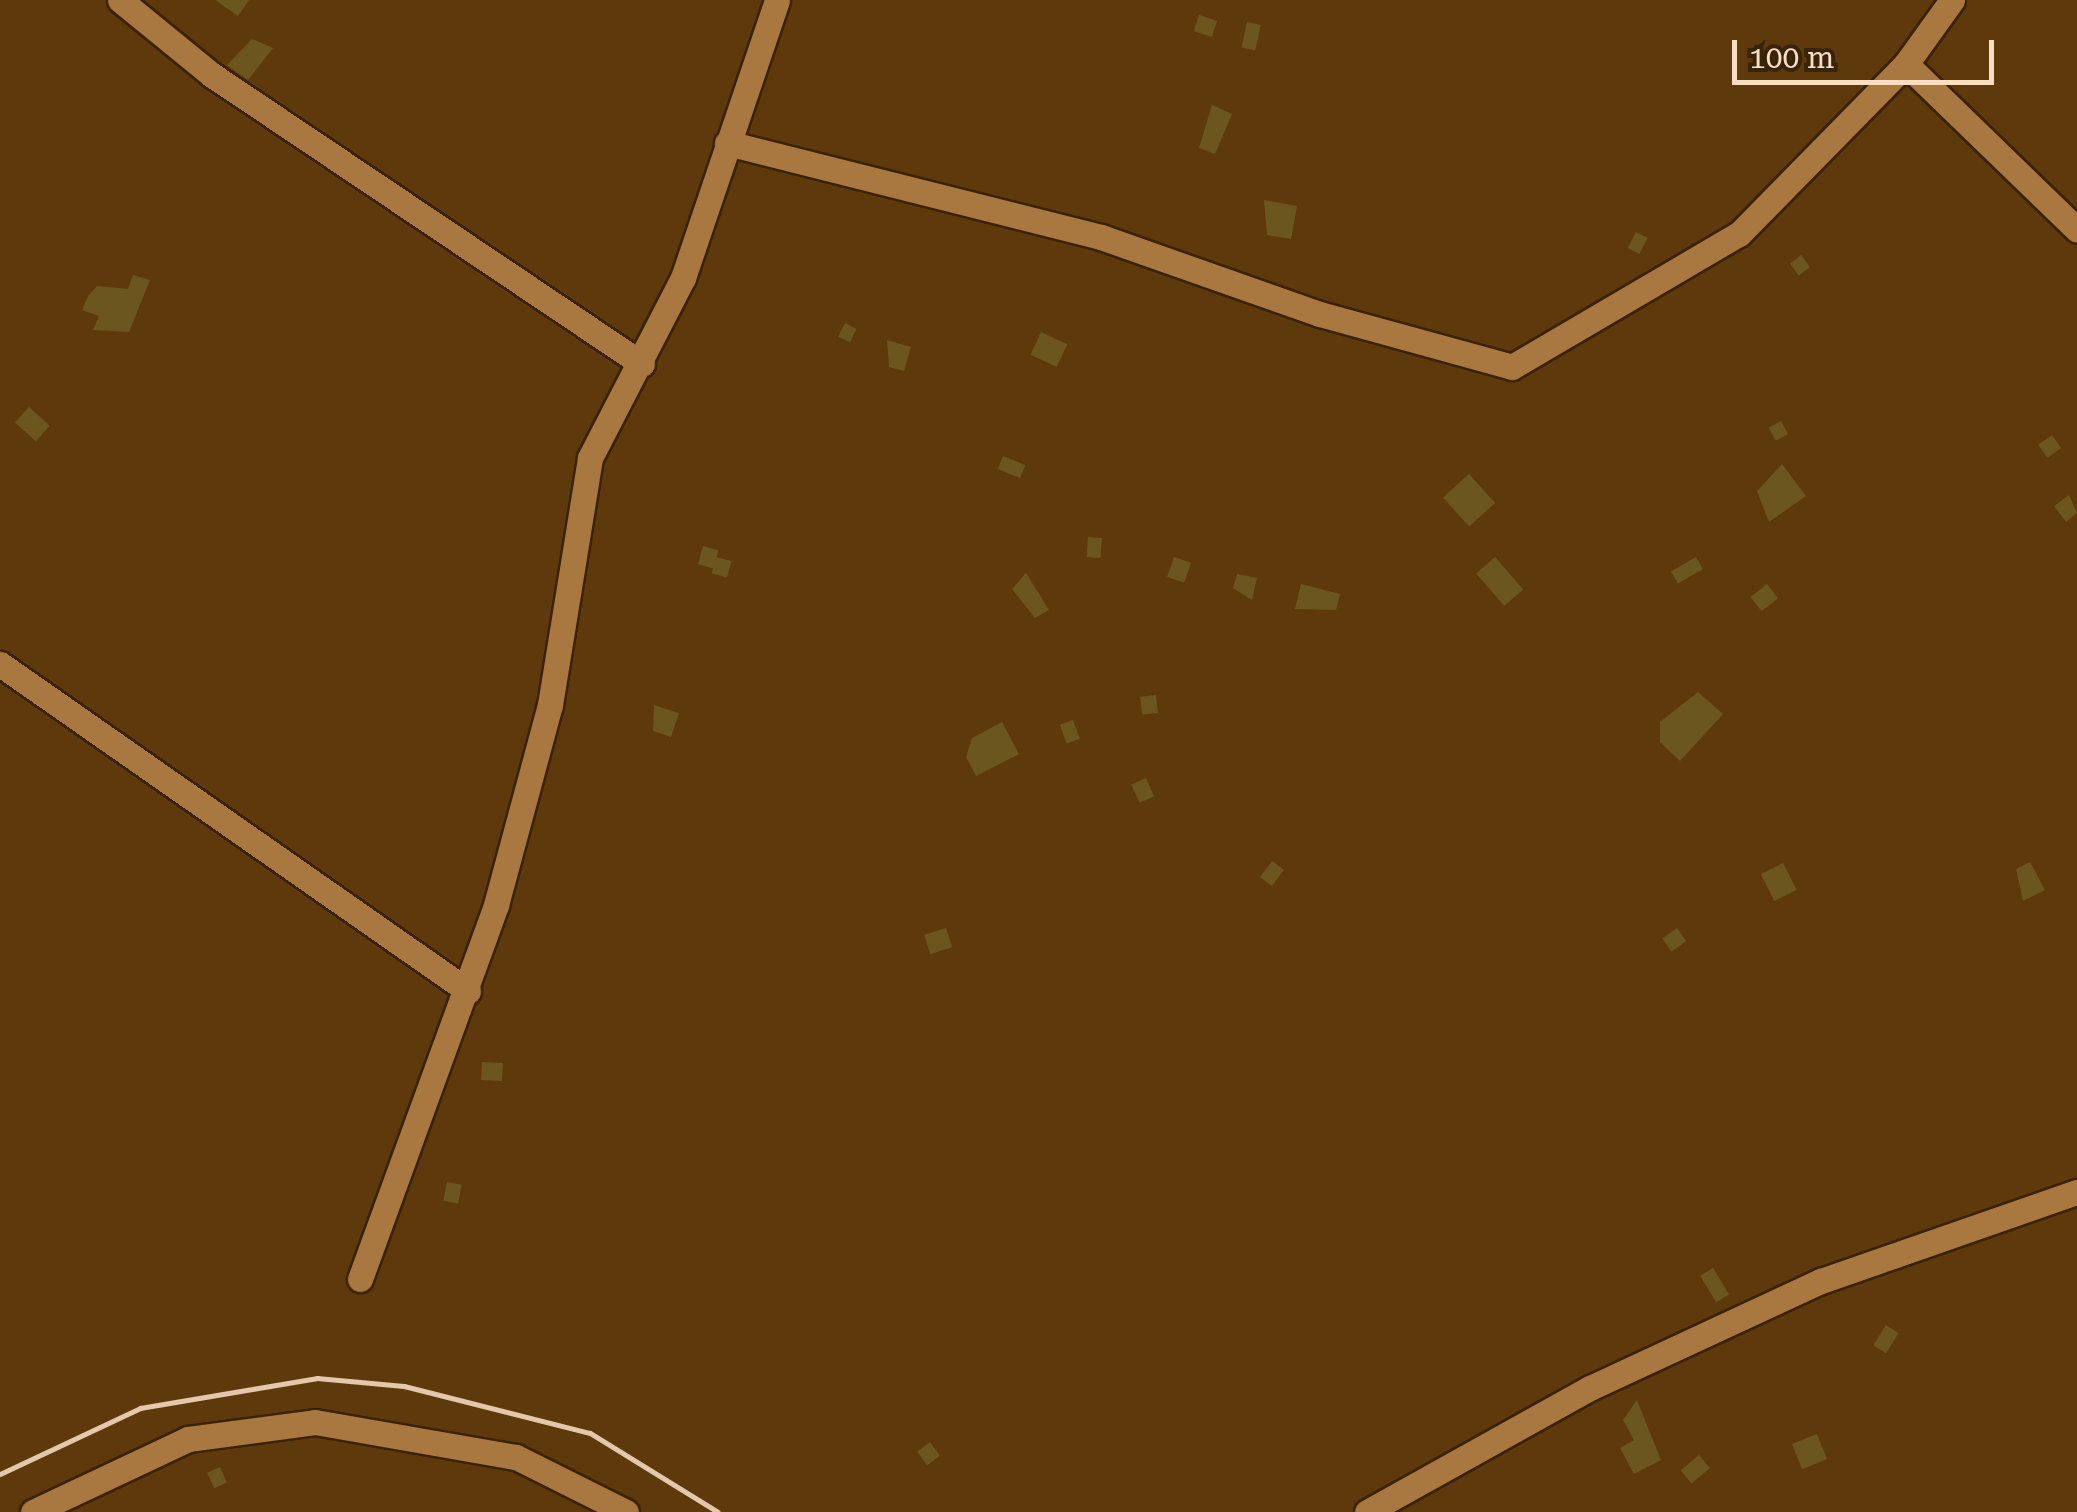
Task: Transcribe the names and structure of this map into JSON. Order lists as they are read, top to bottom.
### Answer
{
  "scale_bar": "100 m"
}
